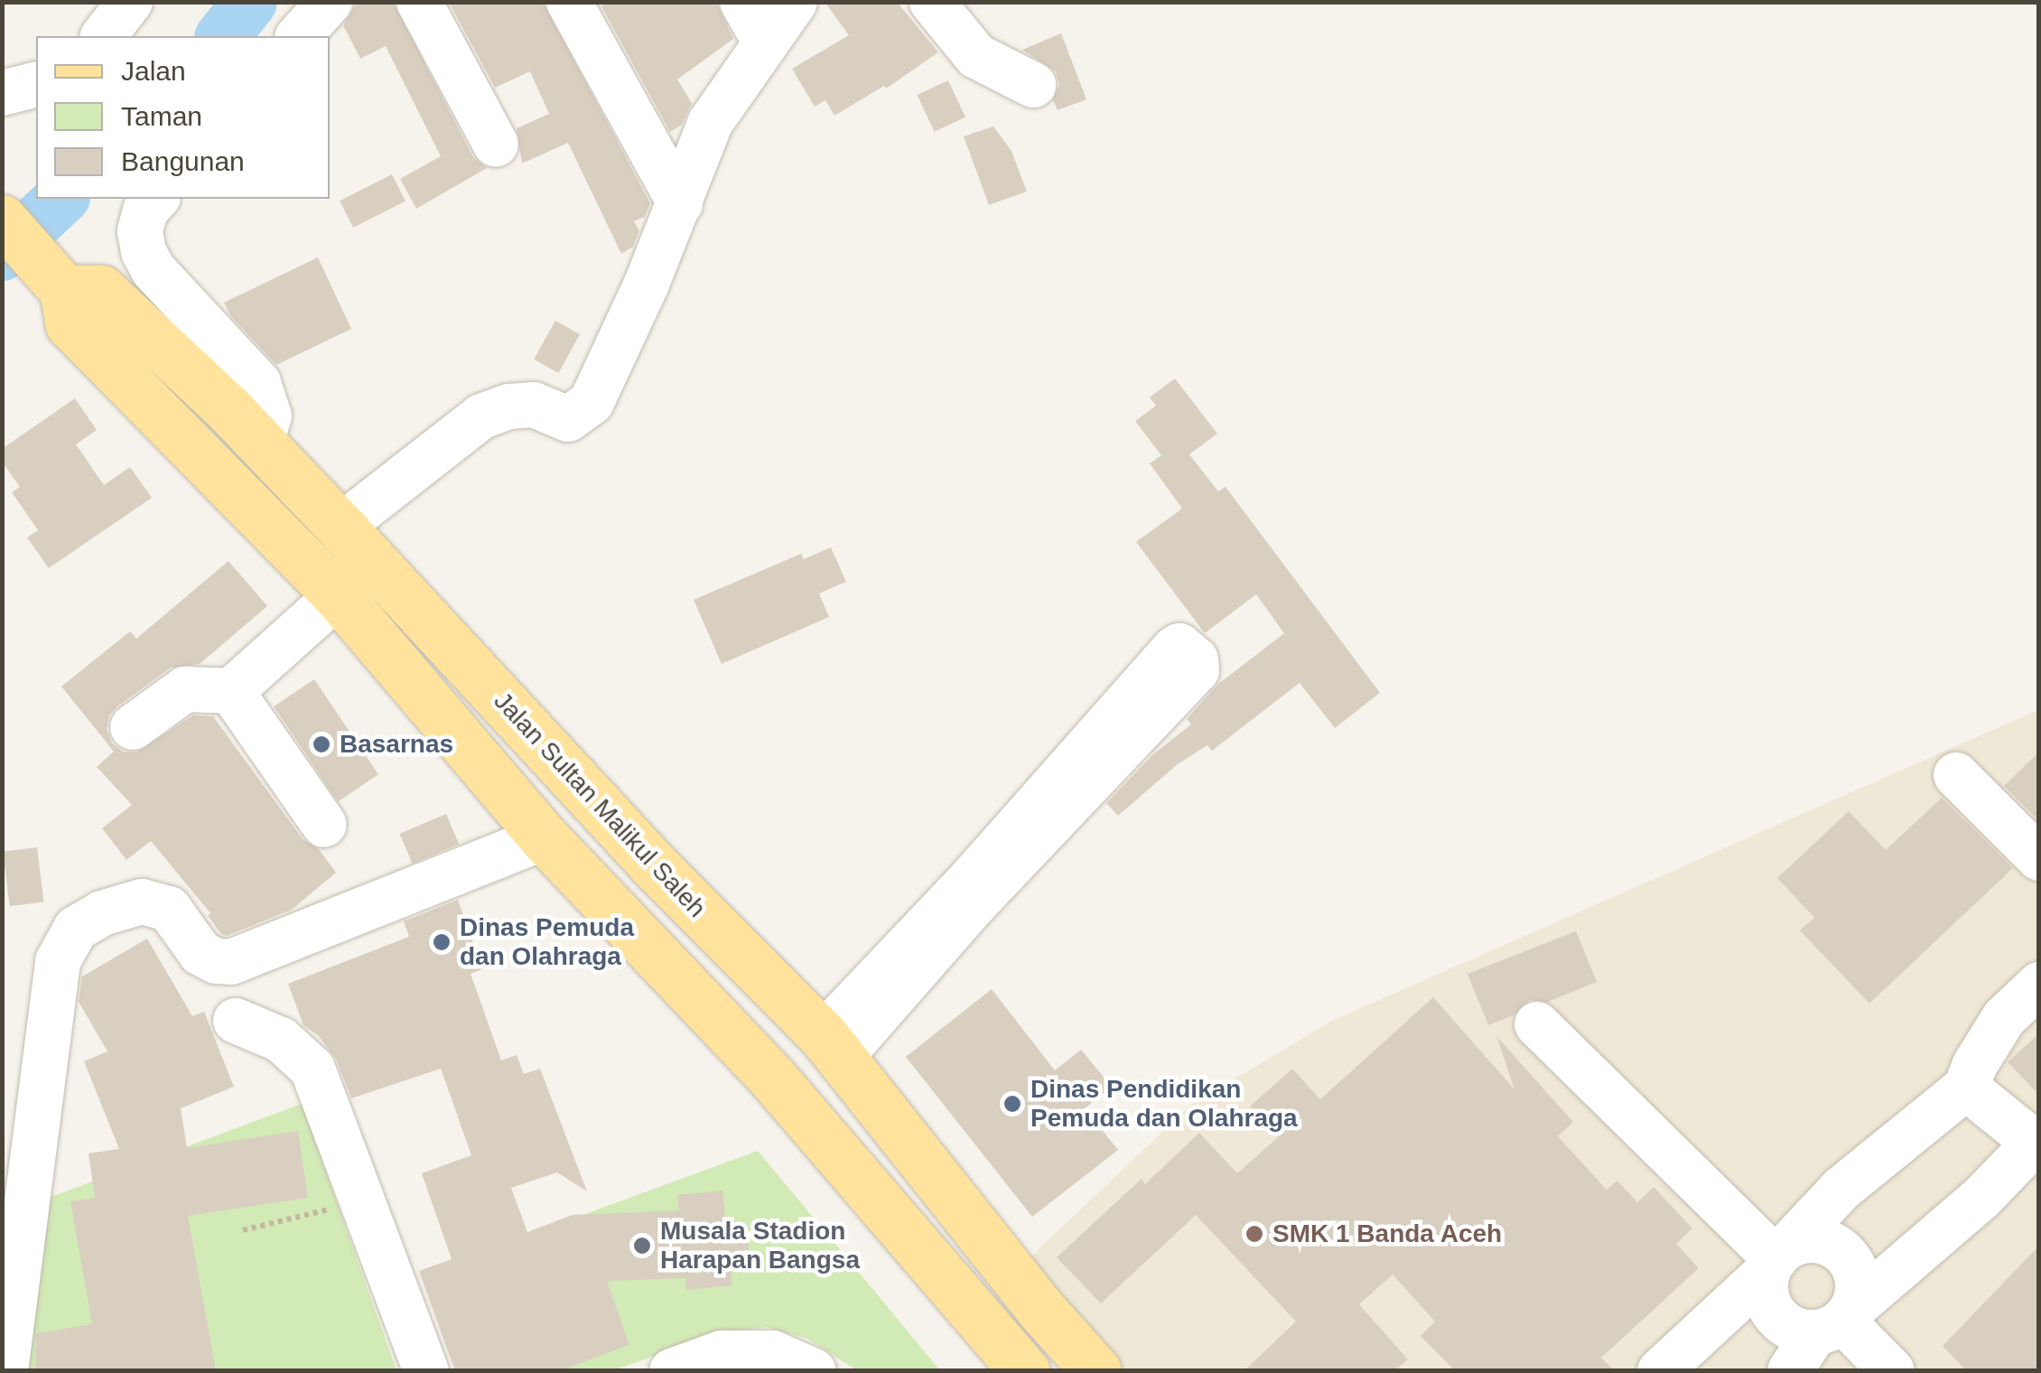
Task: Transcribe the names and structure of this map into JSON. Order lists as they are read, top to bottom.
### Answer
{
  "streets": {
    "main road": ["Jalan Sultan Malikul Saleh"]
  },
  "places": [
    "Basarnas",
    "Dinas Pemuda dan Olahraga",
    "Dinas Pendidikan Pemuda dan Olahraga",
    "SMK 1 Banda Aceh",
    "Musala Stadion Harapan Bangsa"
  ],
  "legend": ["Jalan", "Taman", "Bangunan"]
}
